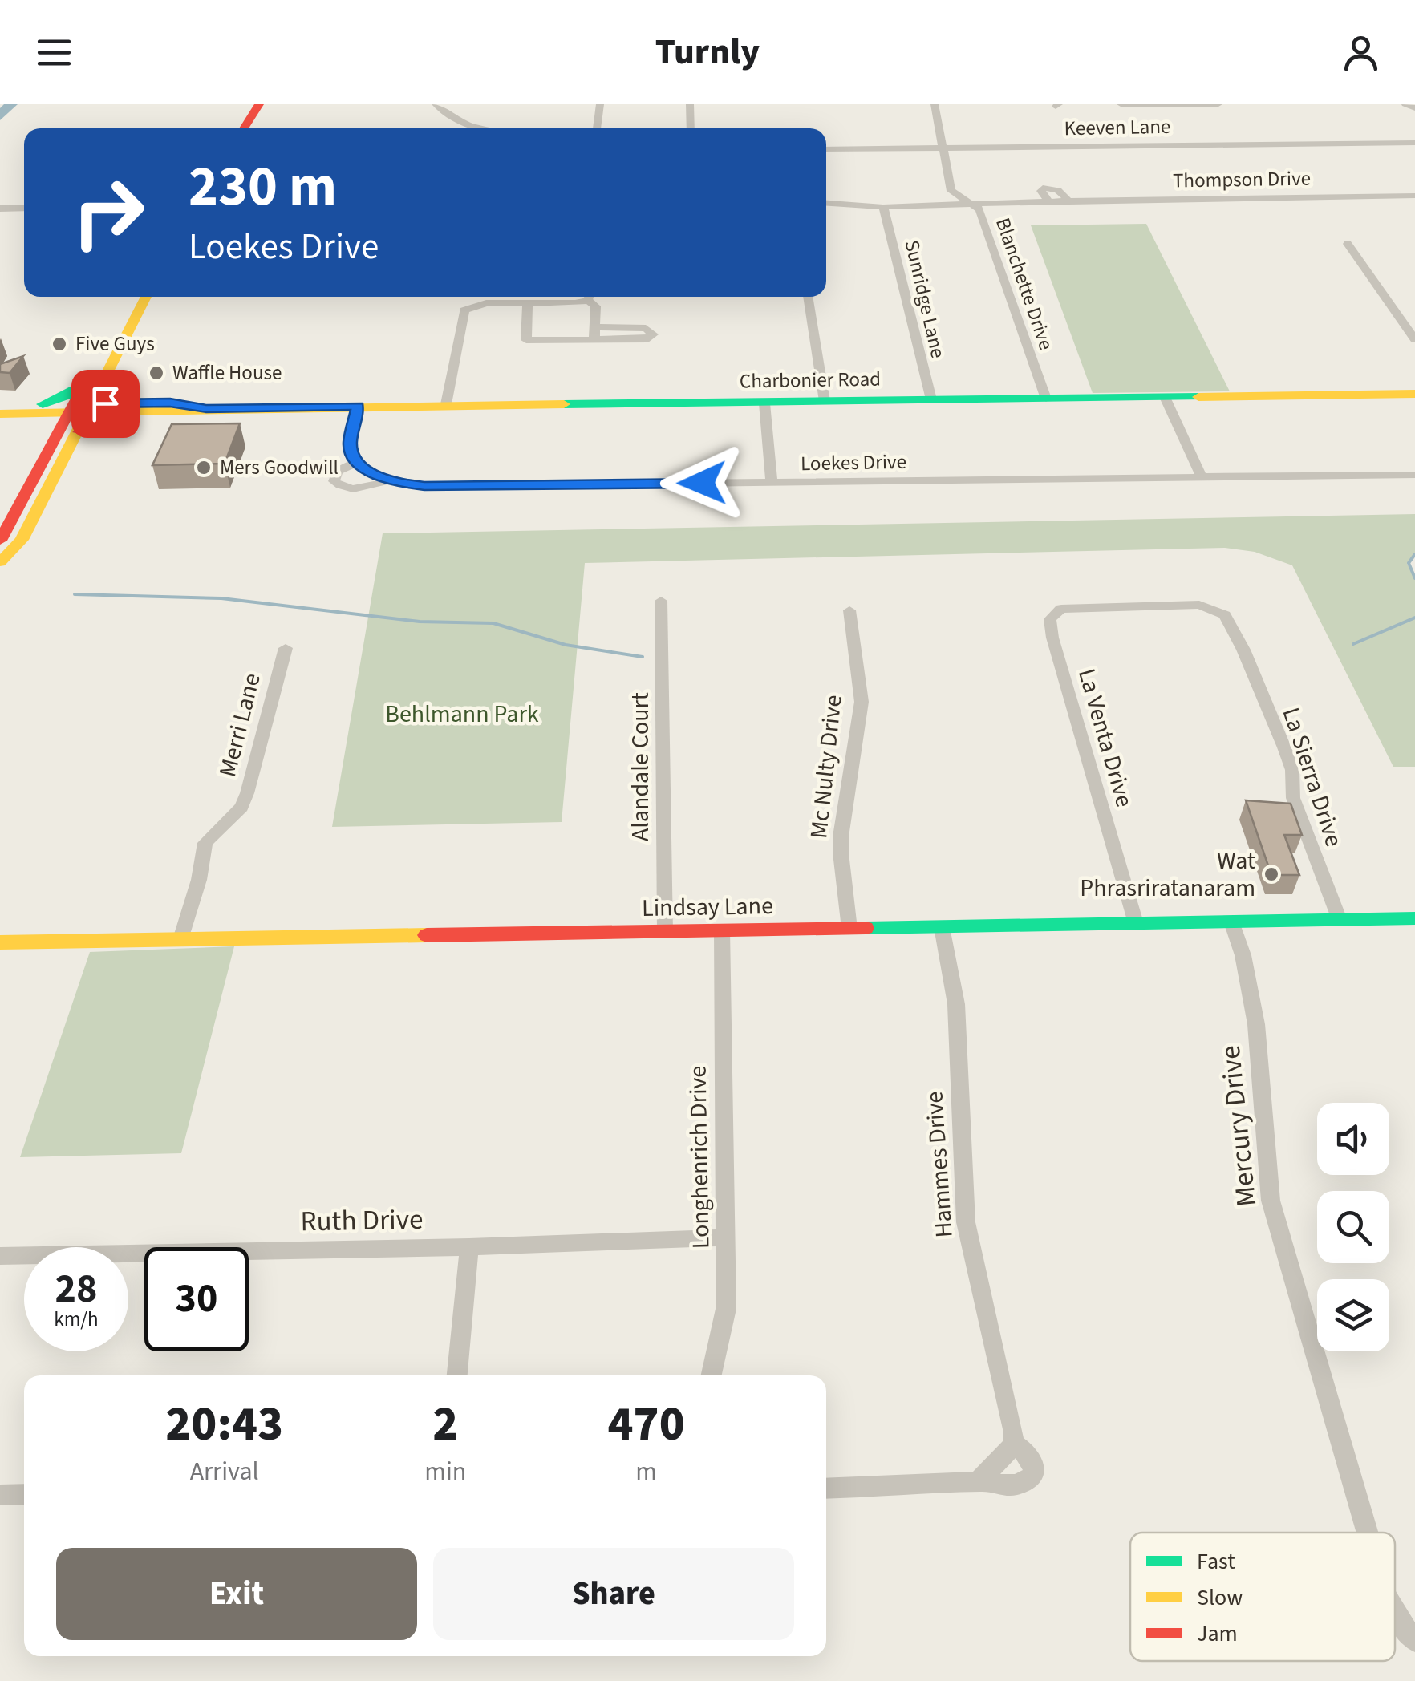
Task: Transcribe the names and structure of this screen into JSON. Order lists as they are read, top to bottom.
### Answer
{
  "streets": {
    "main road": ["Charbonier Road", "Lindsay Lane"],
    "street": [
      "Keeven Lane",
      "Thompson Drive",
      "Blanchette Drive",
      "Sunridge Lane",
      "Loekes Drive",
      "Merri Lane",
      "La Venta Drive",
      "Alandale Court",
      "Mc Nulty Drive",
      "La Sierra Drive",
      "Mercury Drive",
      "Longhenrich Drive",
      "Hammes Drive",
      "Ruth Drive"
    ]
  },
  "crossings": [
    ["Keeven Lane", "Blanchette Drive"],
    ["Thompson Drive", "Blanchette Drive"],
    ["Thompson Drive", "Sunridge Lane"],
    ["Blanchette Drive", "Charbonier Road"],
    ["Sunridge Lane", "Charbonier Road"],
    ["Merri Lane", "Lindsay Lane"],
    ["La Venta Drive", "La Sierra Drive"],
    ["La Venta Drive", "Lindsay Lane"],
    ["Alandale Court", "Lindsay Lane"],
    ["Mc Nulty Drive", "Lindsay Lane"],
    ["La Sierra Drive", "Lindsay Lane"],
    ["Lindsay Lane", "Mercury Drive"],
    ["Lindsay Lane", "Longhenrich Drive"],
    ["Lindsay Lane", "Hammes Drive"],
    ["Longhenrich Drive", "Ruth Drive"]
  ],
  "parks": ["Behlmann Park"],
  "places": [
    "Five Guys",
    "Waffle House",
    "Mers Goodwill",
    "Wat Phrasriratanaram"
  ],
  "legend": ["Fast", "Slow", "Jam"],
  "page": {
    "header": "Turnly",
    "turn": ["230 m", "Loekes Drive"],
    "speed": "28 km/h",
    "limit": "30",
    "eta": [
      "20:43",
      "Arrival",
      "2",
      "min",
      "470",
      "m"
    ],
    "buttons": ["Exit", "Share"]
  }
}
